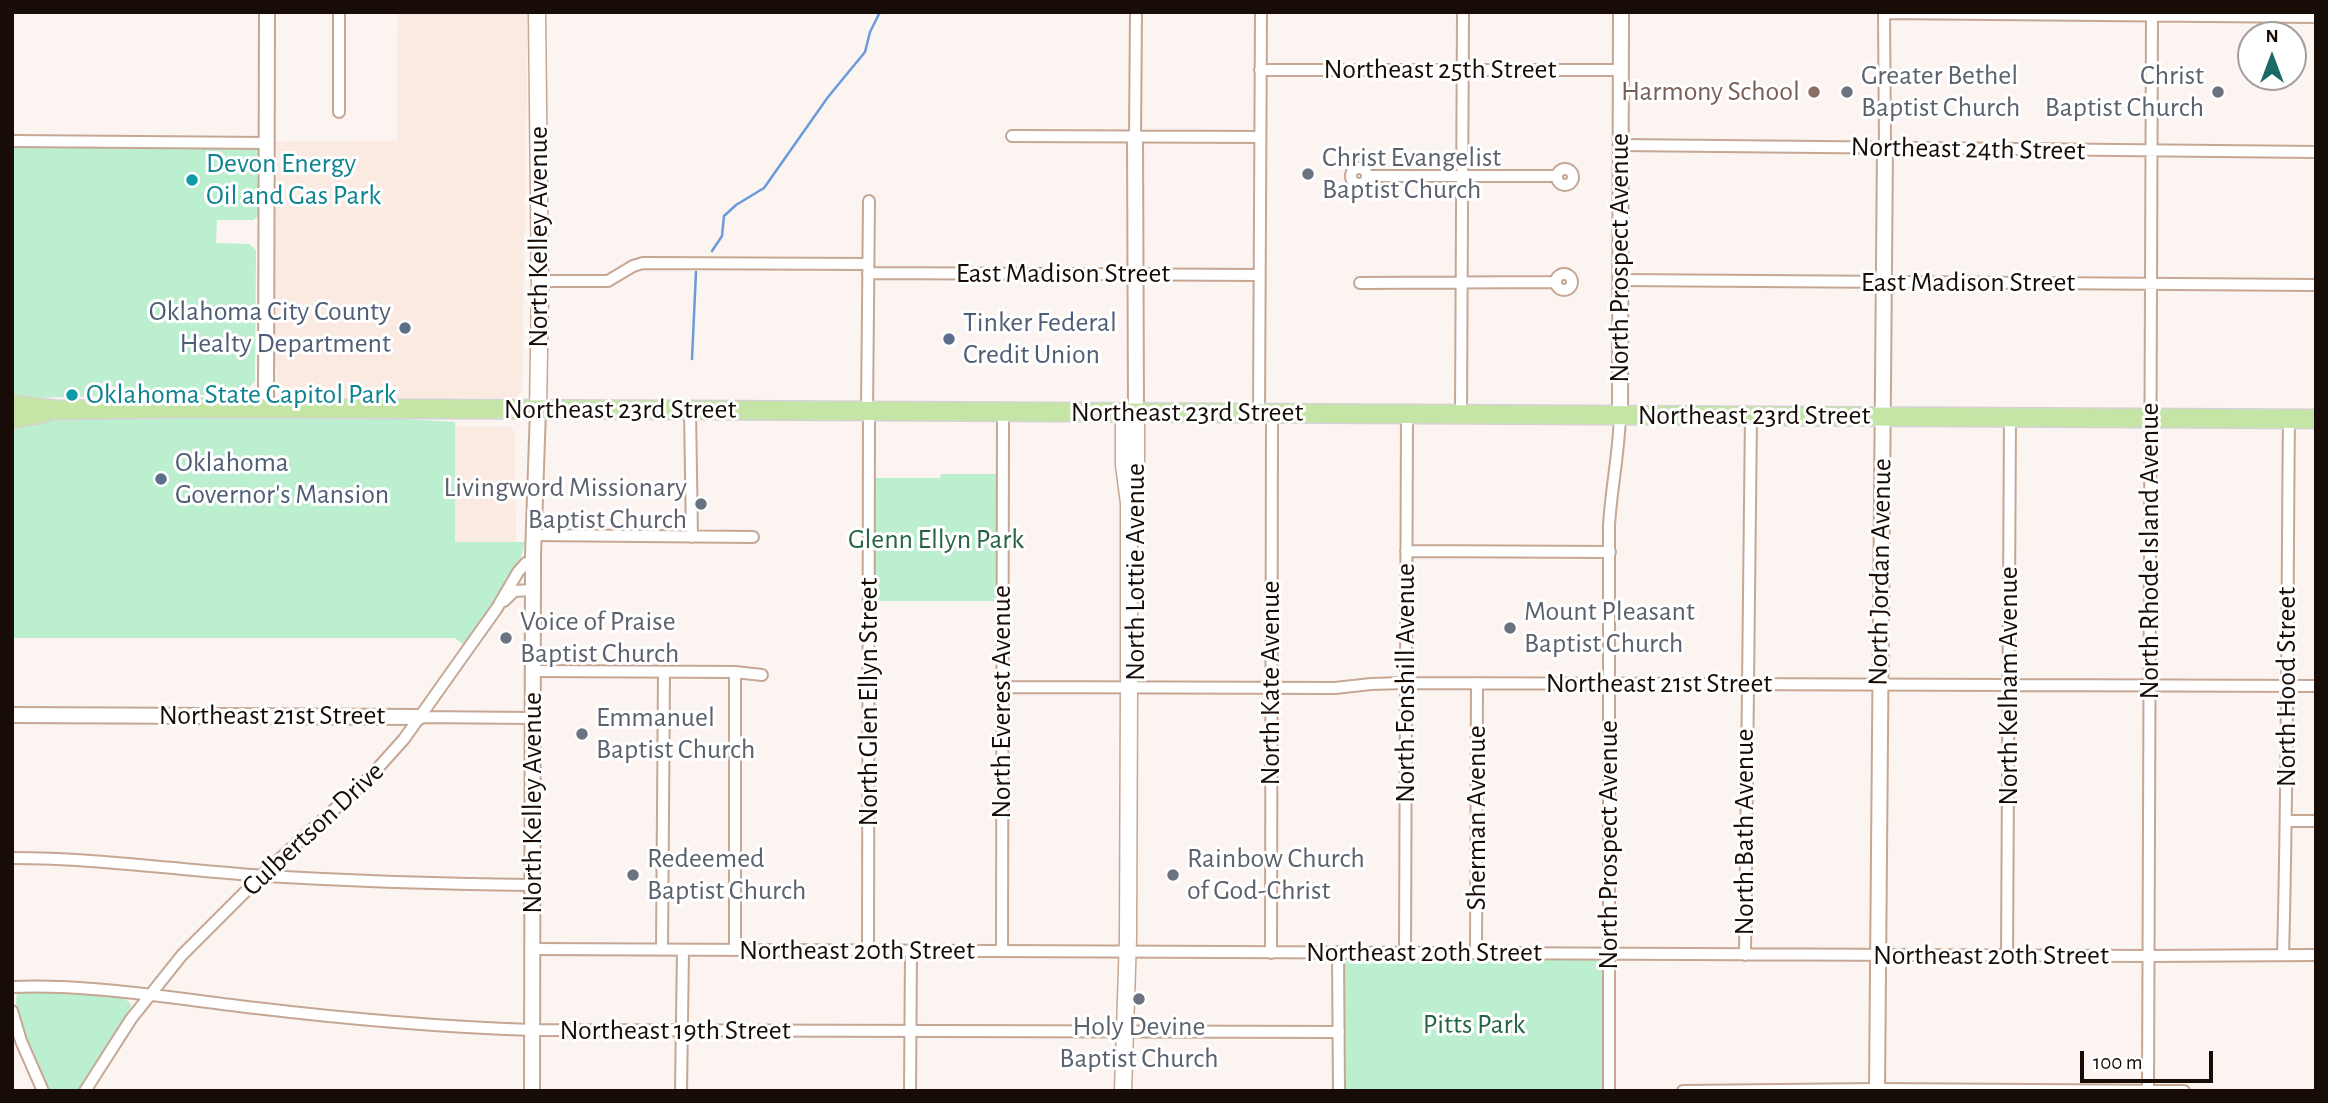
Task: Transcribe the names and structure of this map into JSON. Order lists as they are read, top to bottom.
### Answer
{
  "streets": {
    "main road": ["North Kelley Avenue", "Northeast 23rd Street", "North Lottie Avenue"],
    "street": [
      "Northeast 25th Street",
      "Northeast 24th Street",
      "North Prospect Avenue",
      "East Madison Street",
      "North Rhode Island Avenue",
      "North Jordan Avenue",
      "North Kate Avenue",
      "North Fonshill Avenue",
      "Northeast 21st Street",
      "North Kelham Avenue",
      "North Hood Street",
      "North Glen Ellyn Street",
      "North Everest Avenue",
      "Sherman Avenue",
      "Culbertson Drive",
      "North Bath Avenue",
      "Northeast 20th Street",
      "Northeast 19th Street"
    ]
  },
  "crossings": [
    ["Northeast 25th Street", "North Prospect Avenue"],
    ["Northeast 25th Street", "North Kate Avenue"],
    ["Northeast 24th Street", "North Prospect Avenue"],
    ["Northeast 24th Street", "North Rhode Island Avenue"],
    ["Northeast 24th Street", "North Jordan Avenue"],
    ["North Kelley Avenue", "East Madison Street"],
    ["North Kelley Avenue", "Northeast 23rd Street"],
    ["North Kelley Avenue", "Northeast 21st Street"],
    ["North Kelley Avenue", "Culbertson Drive"],
    ["North Kelley Avenue", "Northeast 20th Street"],
    ["North Kelley Avenue", "Northeast 19th Street"],
    ["North Prospect Avenue", "East Madison Street"],
    ["North Prospect Avenue", "Northeast 23rd Street"],
    ["North Prospect Avenue", "Northeast 21st Street"],
    ["North Prospect Avenue", "Northeast 20th Street"],
    ["East Madison Street", "North Rhode Island Avenue"],
    ["East Madison Street", "North Lottie Avenue"],
    ["East Madison Street", "North Jordan Avenue"],
    ["East Madison Street", "North Kate Avenue"],
    ["East Madison Street", "North Glen Ellyn Street"],
    ["Northeast 23rd Street", "North Rhode Island Avenue"],
    ["Northeast 23rd Street", "North Lottie Avenue"],
    ["Northeast 23rd Street", "North Jordan Avenue"],
    ["Northeast 23rd Street", "North Kate Avenue"],
    ["Northeast 23rd Street", "North Fonshill Avenue"],
    ["Northeast 23rd Street", "North Kelham Avenue"],
    ["Northeast 23rd Street", "North Hood Street"],
    ["Northeast 23rd Street", "North Glen Ellyn Street"],
    ["Northeast 23rd Street", "North Everest Avenue"],
    ["Northeast 23rd Street", "North Bath Avenue"],
    ["North Rhode Island Avenue", "Northeast 21st Street"],
    ["North Rhode Island Avenue", "Northeast 20th Street"],
    ["North Lottie Avenue", "Northeast 21st Street"],
    ["North Lottie Avenue", "Northeast 20th Street"],
    ["North Lottie Avenue", "Northeast 19th Street"],
    ["North Jordan Avenue", "Northeast 21st Street"],
    ["North Jordan Avenue", "Northeast 20th Street"],
    ["North Kate Avenue", "Northeast 21st Street"],
    ["North Kate Avenue", "Northeast 20th Street"],
    ["North Fonshill Avenue", "Northeast 21st Street"],
    ["North Fonshill Avenue", "Northeast 20th Street"],
    ["Northeast 21st Street", "North Kelham Avenue"],
    ["Northeast 21st Street", "North Hood Street"],
    ["Northeast 21st Street", "North Everest Avenue"],
    ["Northeast 21st Street", "Sherman Avenue"],
    ["Northeast 21st Street", "Culbertson Drive"],
    ["Northeast 21st Street", "North Bath Avenue"],
    ["North Kelham Avenue", "Northeast 20th Street"],
    ["North Hood Street", "Northeast 20th Street"],
    ["North Glen Ellyn Street", "Northeast 20th Street"],
    ["North Everest Avenue", "Northeast 20th Street"],
    ["Sherman Avenue", "Northeast 20th Street"],
    ["Culbertson Drive", "Northeast 19th Street"],
    ["North Bath Avenue", "Northeast 20th Street"]
  ],
  "parks": ["Glenn Ellyn Park", "Pitts Park"],
  "places": [
    "Harmony School",
    "Greater Bethel Baptist Church",
    "Christ Baptist Church",
    "Christ Evangelist Baptist Church",
    "Devon Energy Oil and Gas Park",
    "Oklahoma City County Healty Department",
    "Tinker Federal Credit Union",
    "Oklahoma State Capitol Park",
    "Oklahoma Governor's Mansion",
    "Livingword Missionary Baptist Church",
    "Mount Pleasant Baptist Church",
    "Voice of Praise Baptist Church",
    "Emmanuel Baptist Church",
    "Redeemed Baptist Church",
    "Rainbow Church of God-Christ",
    "Holy Devine Baptist Church"
  ],
  "scale_bar": "100 m",
  "north": "top"
}
